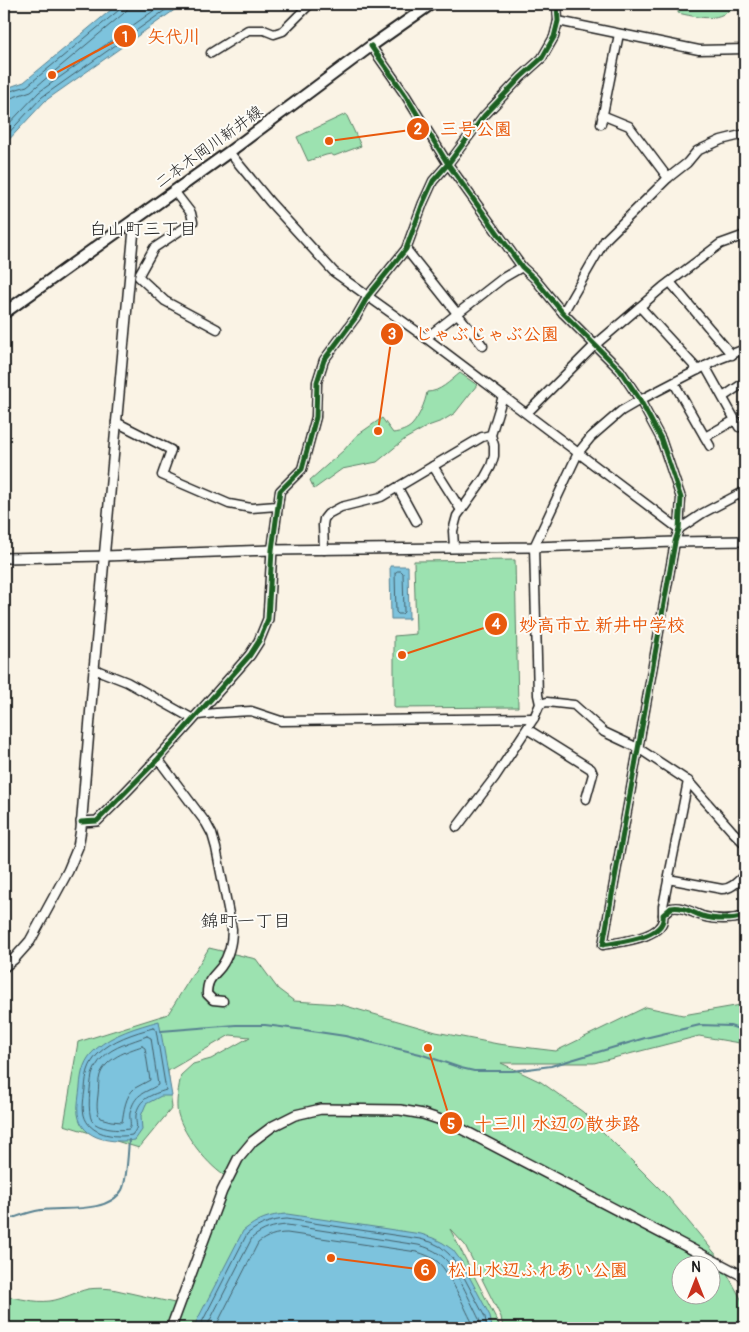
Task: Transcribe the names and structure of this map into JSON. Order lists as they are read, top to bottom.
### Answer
{
  "streets": {
    "main road": ["二本木岡川新井線"]
  },
  "districts": ["白山町三丁目", "錦町一丁目"],
  "places": [
    "矢代川",
    "三号公園",
    "じゃぶじゃぶ公園",
    "妙高市立 新井中学校",
    "十三川 水辺の散歩路",
    "松山水辺ふれあい公園"
  ],
  "north": "top"
}
